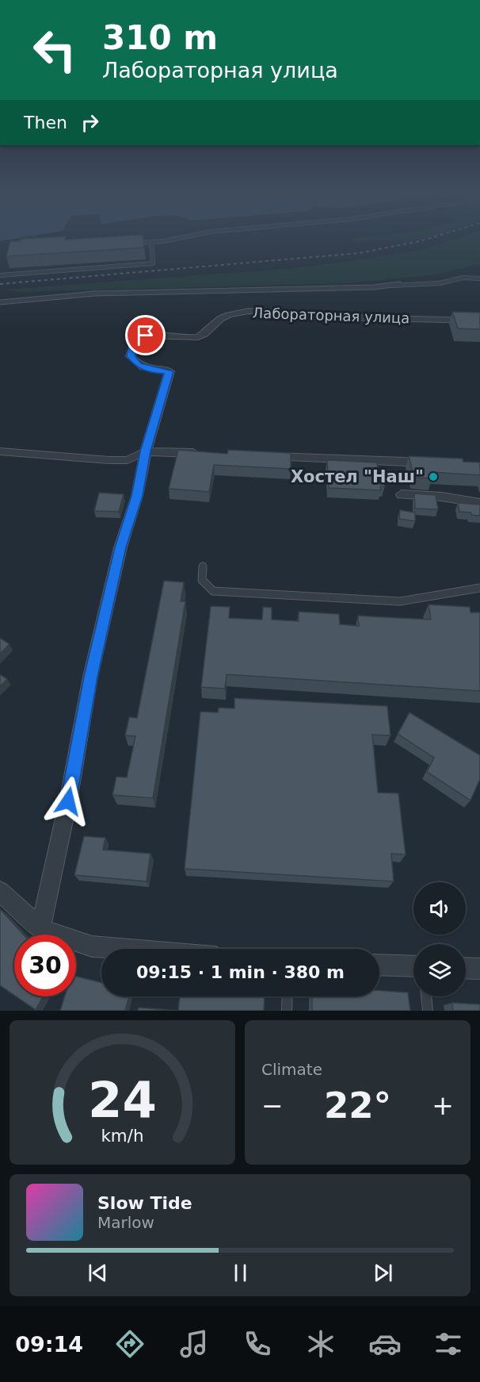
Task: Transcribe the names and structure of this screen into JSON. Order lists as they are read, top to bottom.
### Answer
{
  "streets": {
    "street": ["Лабораторная улица"]
  },
  "places": ["Хостел \"Наш\""],
  "page": {
    "turn": ["310 m", "Лабораторная улица"],
    "then": "Then",
    "limit": "30",
    "trip": "09:15 · 1 min · 380 m",
    "tile": "Climate",
    "heat": ["−", "22°", "+"],
    "song": ["Slow Tide", "Marlow"],
    "tabs": "09:14",
    "gauge": ["24", "km/h"]
  }
}
